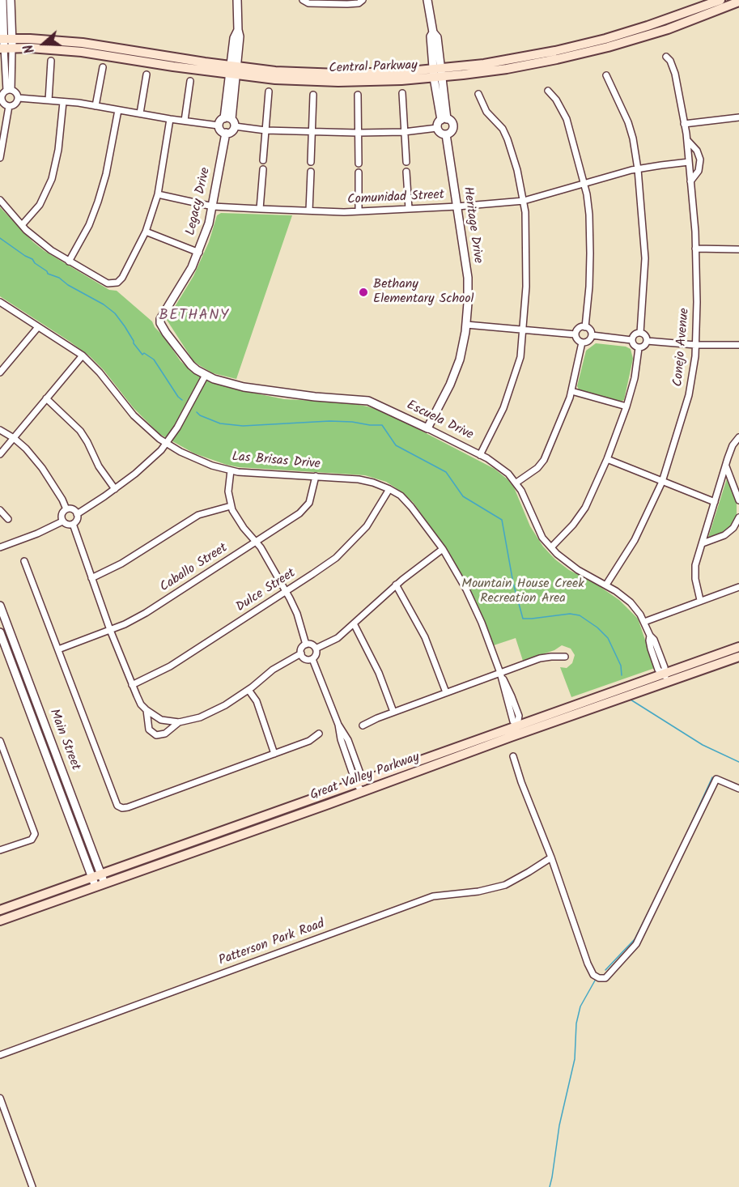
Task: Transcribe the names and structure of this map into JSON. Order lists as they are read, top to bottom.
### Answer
{
  "streets": {
    "main road": ["Central Parkway", "Great Valley Parkway"],
    "street": [
      "Comunidad Street",
      "Legacy Drive",
      "Heritage Drive",
      "Conejo Avenue",
      "Escuela Drive",
      "Las Brisas Drive",
      "Caballo Street",
      "Dulce Street",
      "Main Street",
      "Patterson Park Road"
    ]
  },
  "crossings": [
    ["Central Parkway", "Heritage Drive"],
    ["Comunidad Street", "Legacy Drive"],
    ["Comunidad Street", "Heritage Drive"],
    ["Comunidad Street", "Conejo Avenue"],
    ["Legacy Drive", "Escuela Drive"],
    ["Heritage Drive", "Escuela Drive"],
    ["Conejo Avenue", "Escuela Drive"],
    ["Escuela Drive", "Great Valley Parkway"],
    ["Las Brisas Drive", "Caballo Street"],
    ["Las Brisas Drive", "Dulce Street"],
    ["Las Brisas Drive", "Great Valley Parkway"],
    ["Main Street", "Great Valley Parkway"]
  ],
  "districts": ["BETHANY"],
  "parks": ["Mountain House Creek Recreation Area"],
  "places": ["Bethany Elementary School"],
  "north": "left"
}
